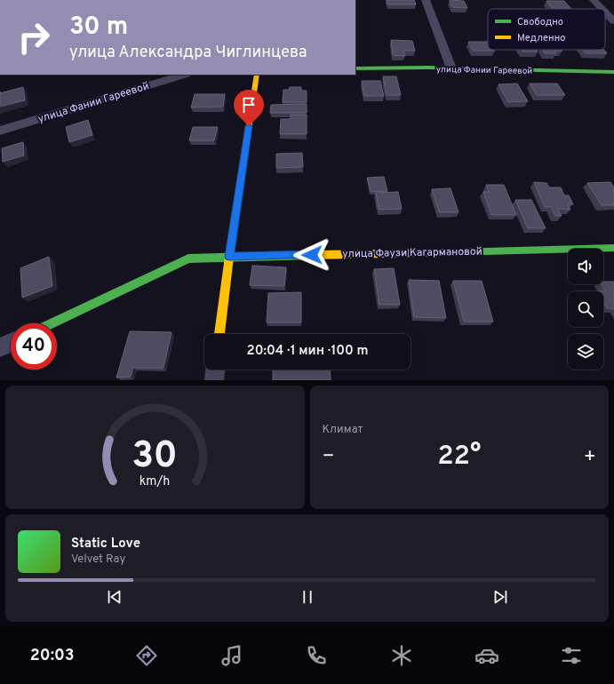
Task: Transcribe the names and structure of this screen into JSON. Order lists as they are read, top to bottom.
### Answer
{
  "streets": {
    "street": ["улица Фании Гареевой", "улица Фаузи Кагармановой"]
  },
  "legend": ["Свободно", "Медленно"],
  "page": {
    "turn": ["30 m", "улица Александра Чиглинцева"],
    "limit": "40",
    "trip": "20:04 · 1 мин · 100 m",
    "tile": "Климат",
    "heat": ["−", "22°", "+"],
    "song": ["Static Love", "Velvet Ray"],
    "tabs": "20:03",
    "gauge": ["30", "km/h"]
  }
}
